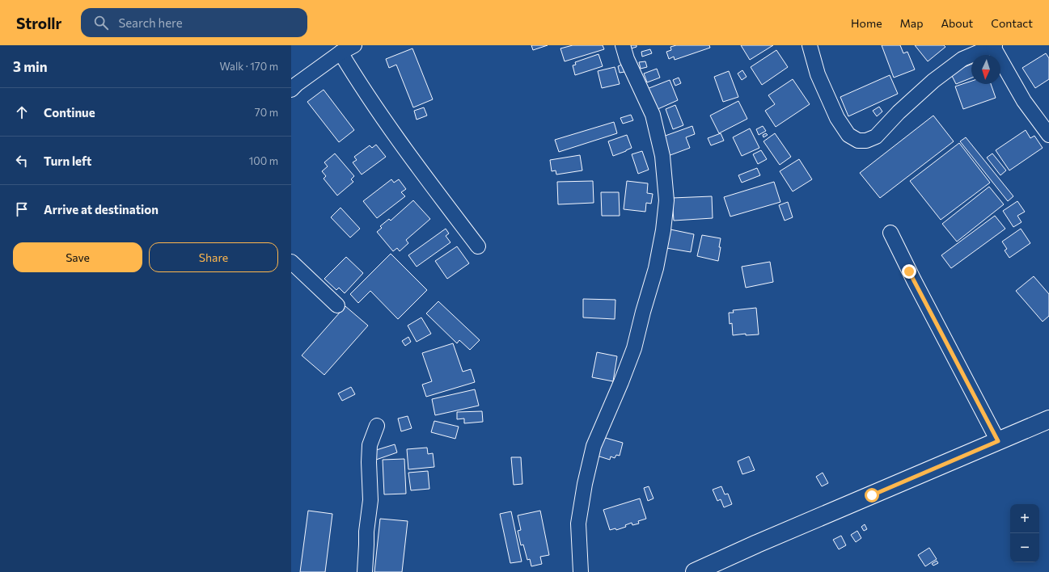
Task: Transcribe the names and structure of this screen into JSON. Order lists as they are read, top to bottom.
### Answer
{
  "north": "bottom",
  "page": {
    "header": "Strollr",
    "search": "Search here",
    "nav": [
      "Home",
      "Map",
      "About",
      "Contact"
    ],
    "heading": ["3 min", "Walk · 170 m"],
    "list": [
      ["Continue", "70 m"],
      ["Turn left", "100 m"],
      "Arrive at destination"
    ],
    "buttons": ["Save", "Share"],
    "map_buttons": ["+", "−"]
  }
}
